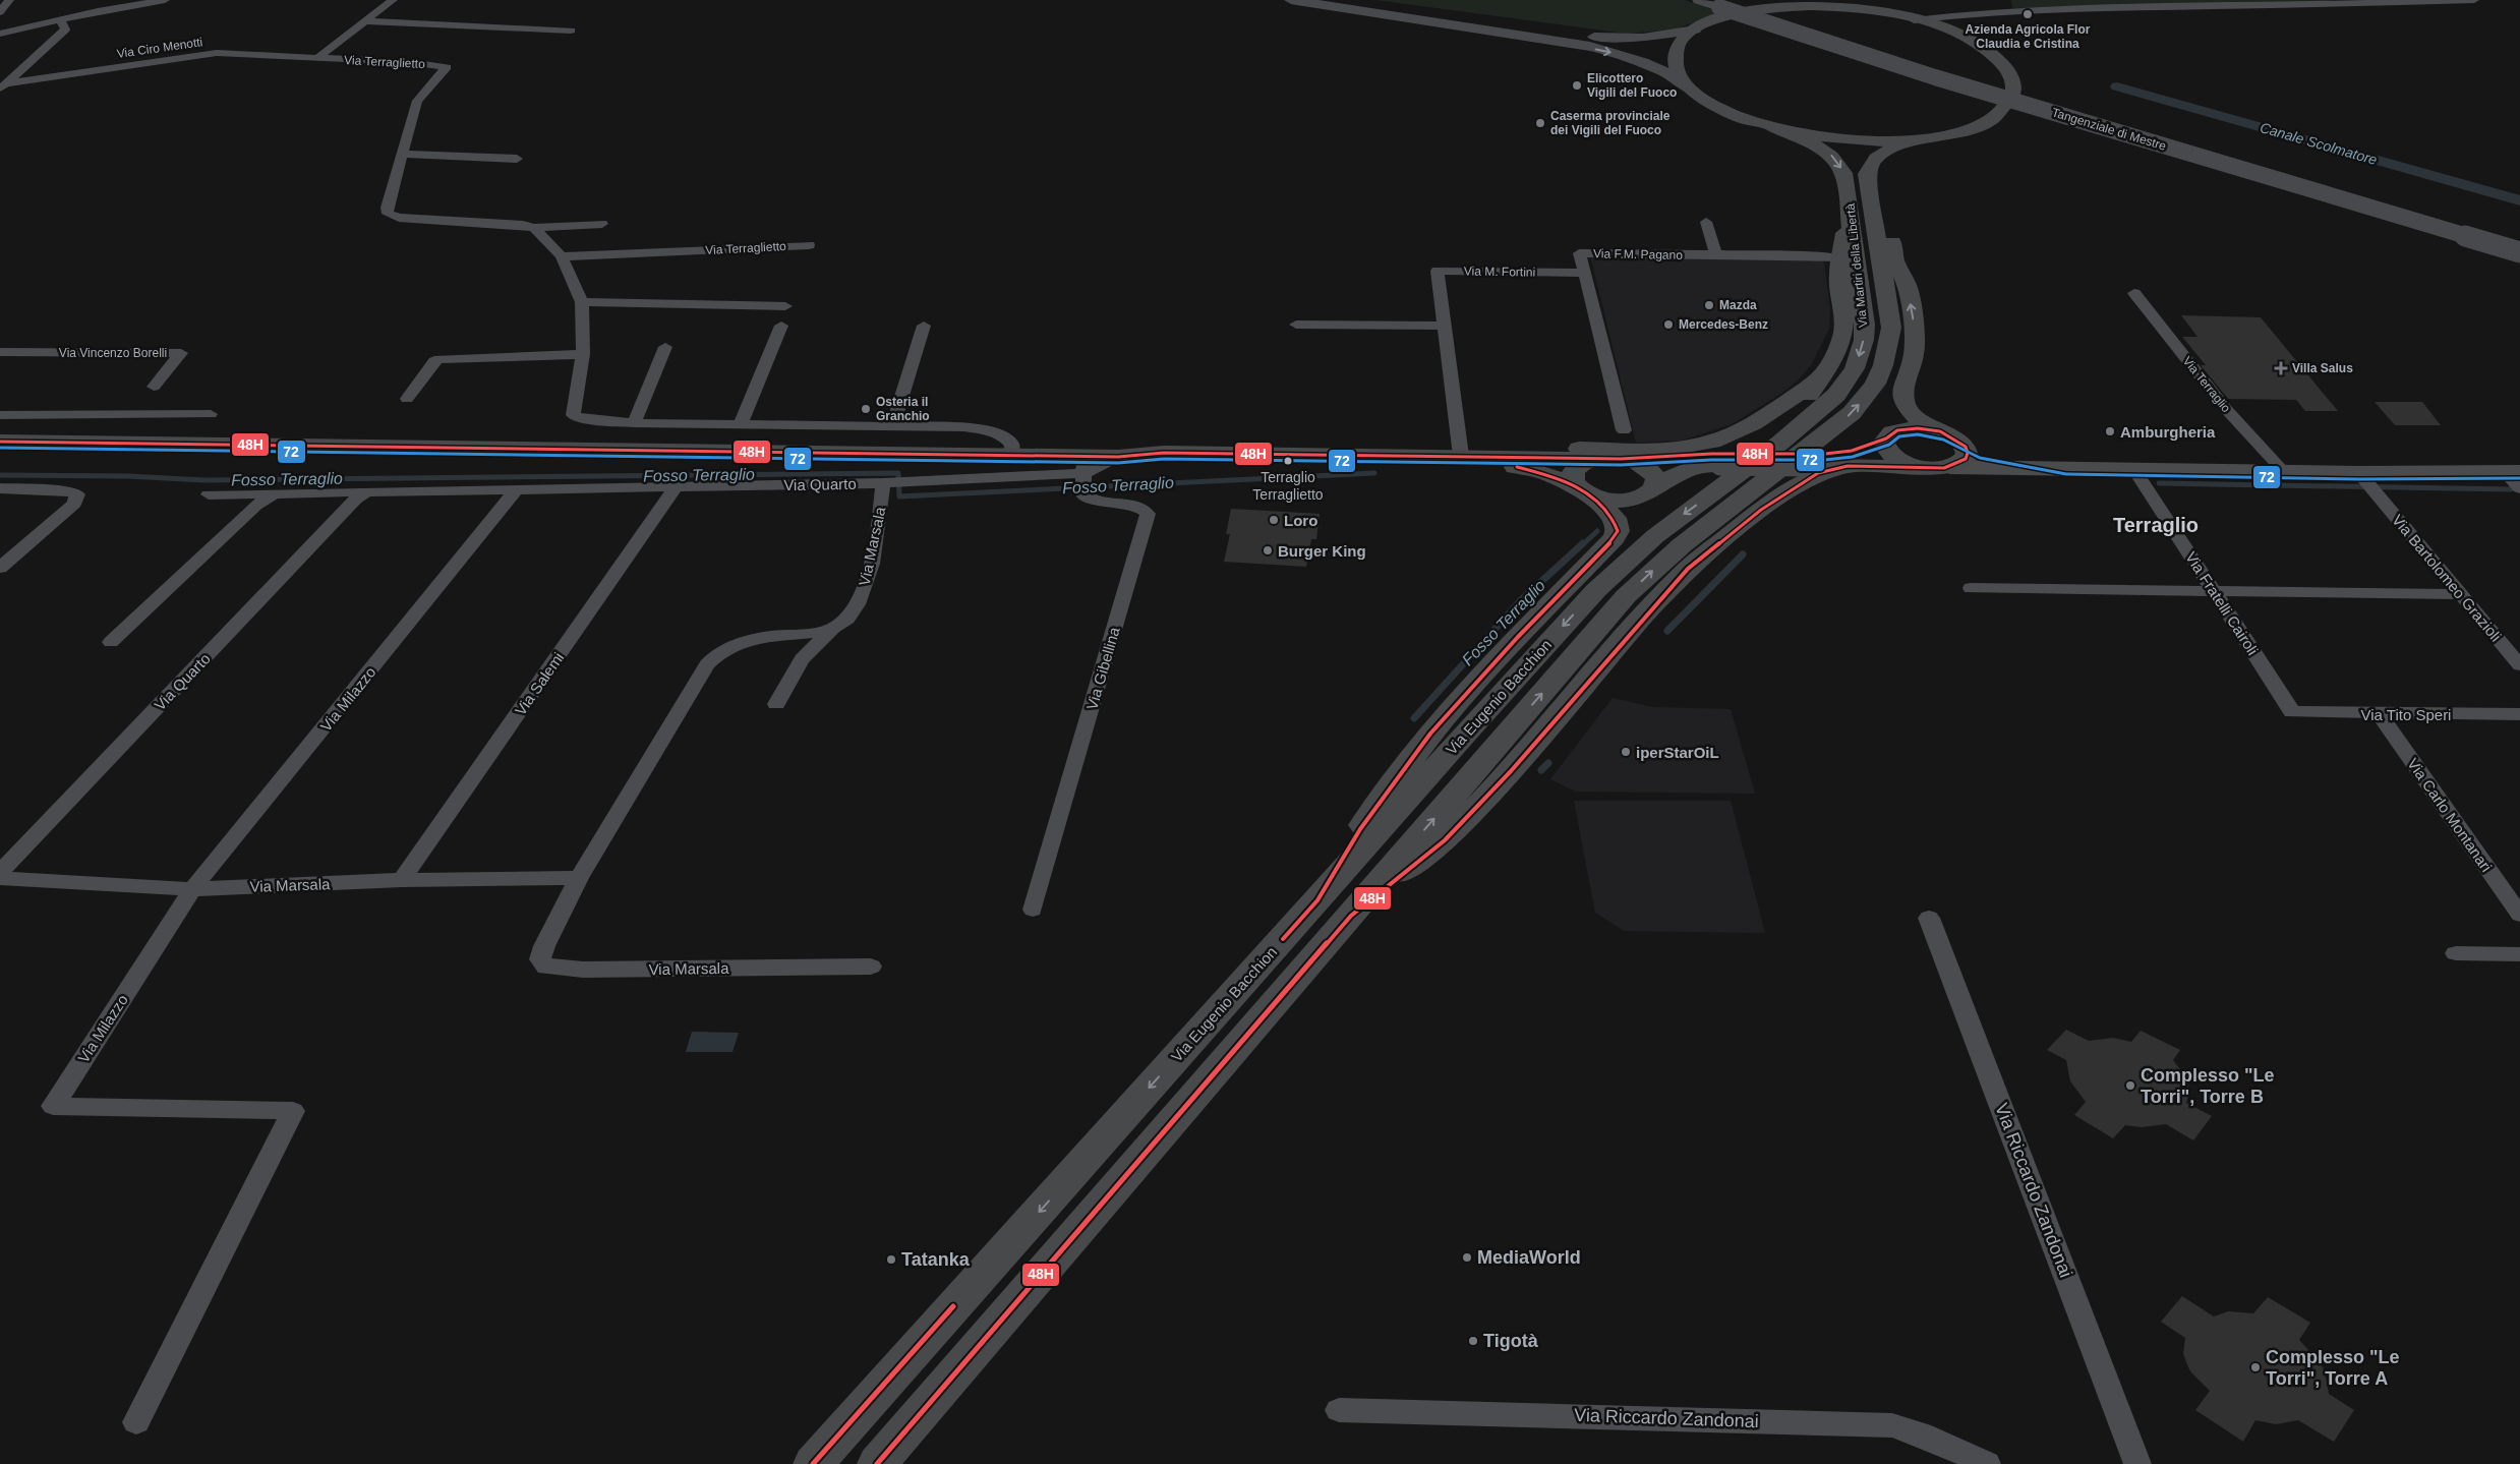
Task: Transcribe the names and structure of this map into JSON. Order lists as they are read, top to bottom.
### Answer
{
  "streets": {
    "highway": ["Tangenziale di Mestre"],
    "main road": ["Via Martiri della Libertà", "Via Eugenio Bacchion"],
    "street": [
      "Via Ciro Menotti",
      "Via Terraglietto",
      "Via F.M. Pagano",
      "Via M. Fortini",
      "Via Vincenzo Borelli",
      "Via Terraglio",
      "Via Quarto",
      "Via Marsala",
      "Via Bartolomeo Grazioli",
      "Via Fratelli Cairoli",
      "Via Gibellina",
      "Via Salemi",
      "Via Milazzo",
      "Via Tito Speri",
      "Via Carlo Montanari",
      "Via Riccardo Zandonai"
    ]
  },
  "crossings": [
    ["Via Ciro Menotti", "Via Terraglietto"],
    ["Via F.M. Pagano", "Via Martiri della Libertà"],
    ["Via F.M. Pagano", "Via M. Fortini"],
    ["Via Martiri della Libertà", "Via Eugenio Bacchion"],
    ["Via Quarto", "Via Marsala"],
    ["Via Quarto", "Via Gibellina"],
    ["Via Quarto", "Via Salemi"],
    ["Via Quarto", "Via Milazzo"],
    ["Via Marsala", "Via Salemi"],
    ["Via Marsala", "Via Milazzo"],
    ["Via Fratelli Cairoli", "Via Tito Speri"],
    ["Via Tito Speri", "Via Carlo Montanari"]
  ],
  "districts": ["Terraglio"],
  "water": ["Canale Scolmatore", "Fosso Terraglio"],
  "places": {
    "other": [
      "Azienda Agricola Flor Claudia e Cristina",
      "Elicottero Vigili del Fuoco",
      "Caserma provinciale dei Vigili del Fuoco",
      "Mazda",
      "Mercedes-Benz",
      "Osteria il Granchio",
      "Amburgheria",
      "Terraglio Terraglietto",
      "Loro",
      "Burger King",
      "iperStarOiL",
      "Complesso \"Le Torri\", Torre B",
      "MediaWorld",
      "Tatanka",
      "Tigotà",
      "Complesso \"Le Torri\", Torre A"
    ],
    "health": ["Villa Salus"]
  },
  "lines": ["transit line 48H", "transit line 72"]
}
